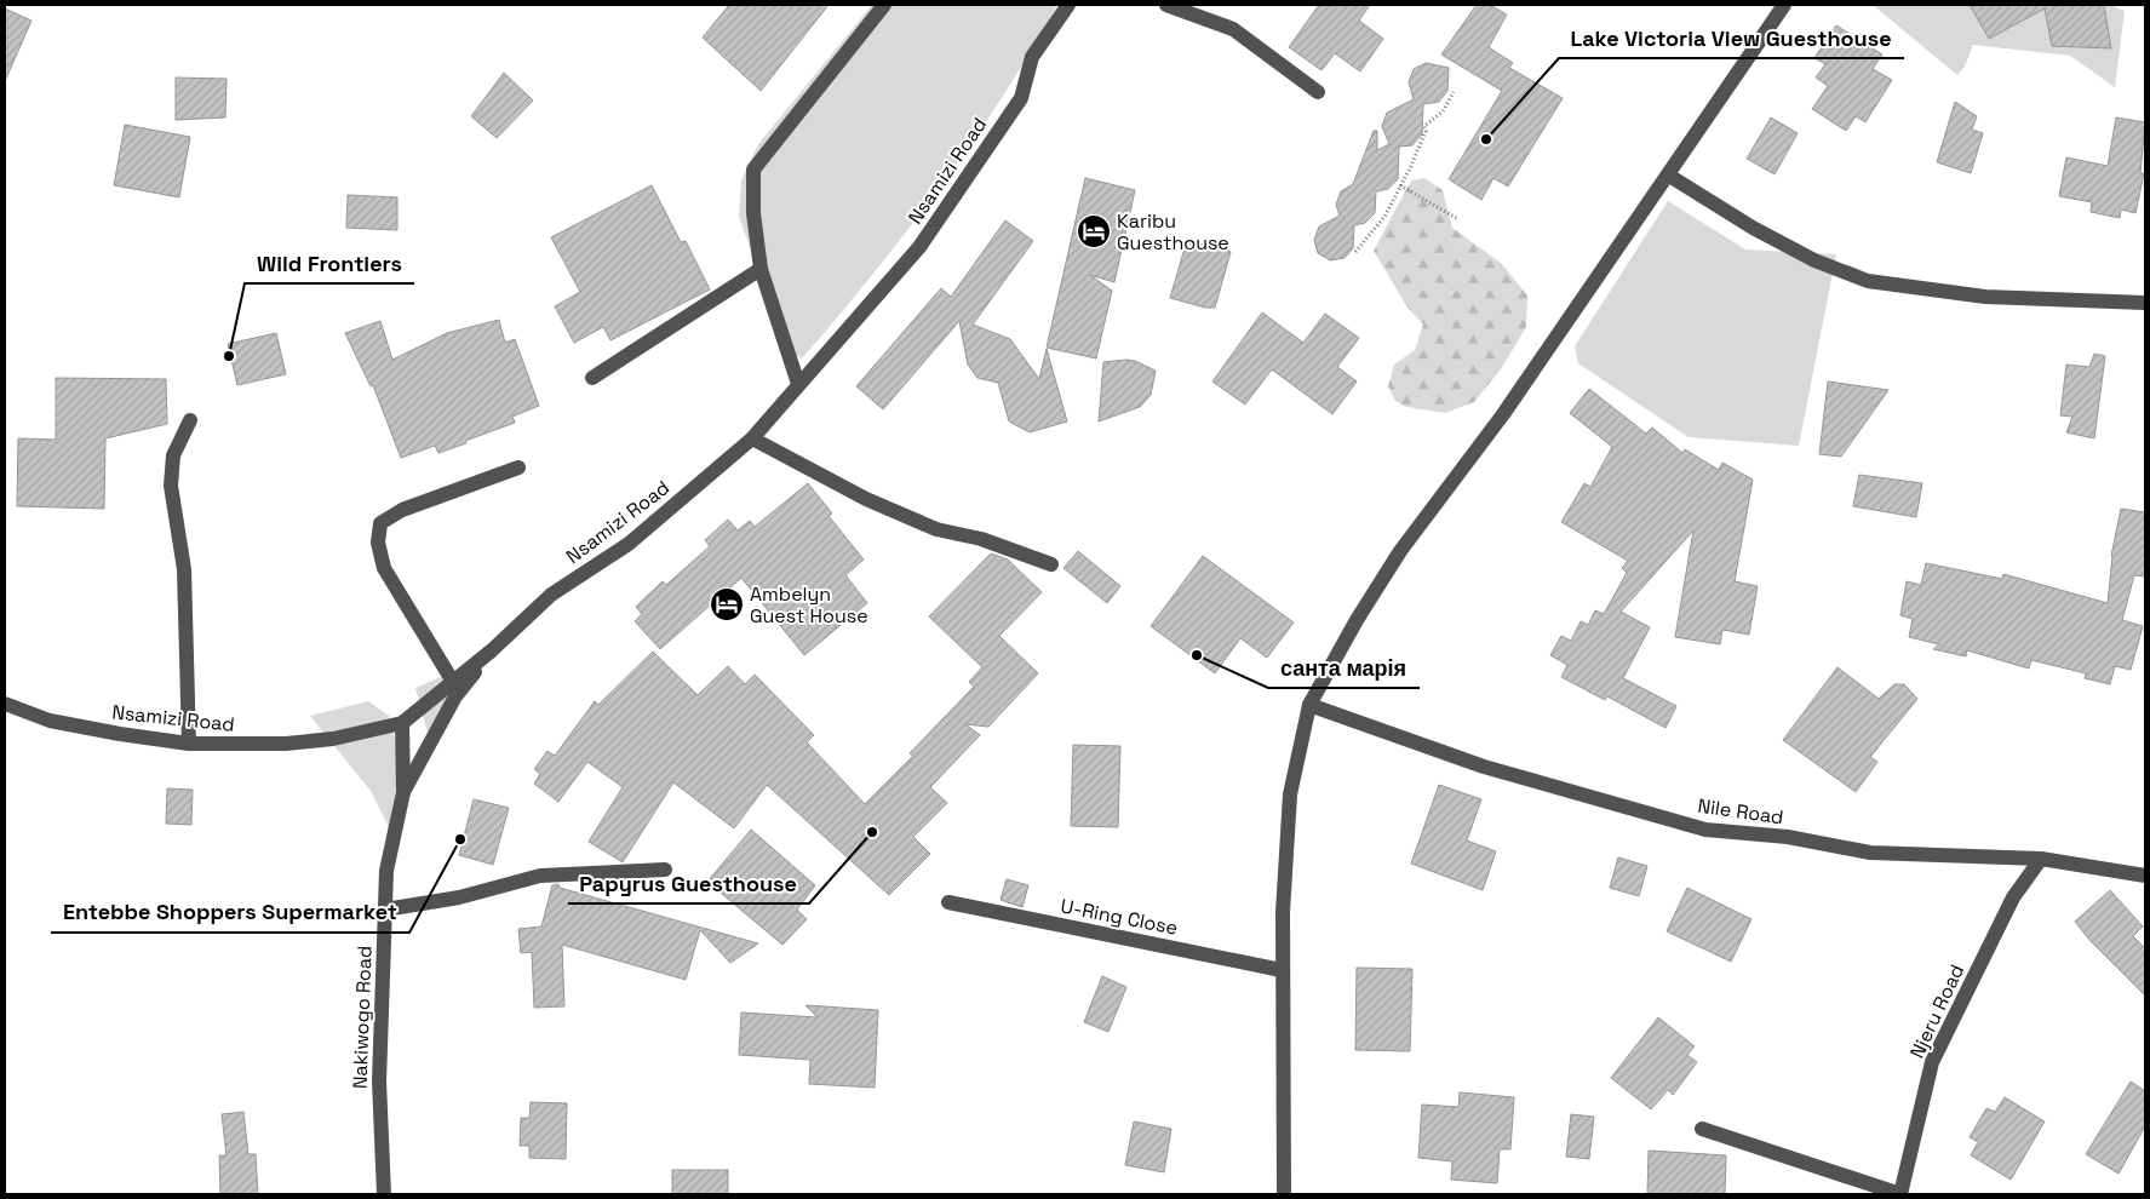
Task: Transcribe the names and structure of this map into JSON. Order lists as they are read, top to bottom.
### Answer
{
  "streets": {
    "street": [
      "Nsamizi Road",
      "Nile Road",
      "U-Ring Close",
      "Njeru Road",
      "Nakiwogo Road"
    ]
  },
  "crossings": [
    ["Nsamizi Road", "Nakiwogo Road"],
    ["Nile Road", "Njeru Road"]
  ],
  "places": {
    "other": [
      "Lake Victoria View Guesthouse",
      "Wild Frontiers",
      "санта марія",
      "Papyrus Guesthouse",
      "Entebbe Shoppers Supermarket"
    ],
    "hotel": ["Karibu Guesthouse", "Ambelyn Guest House"]
  }
}
